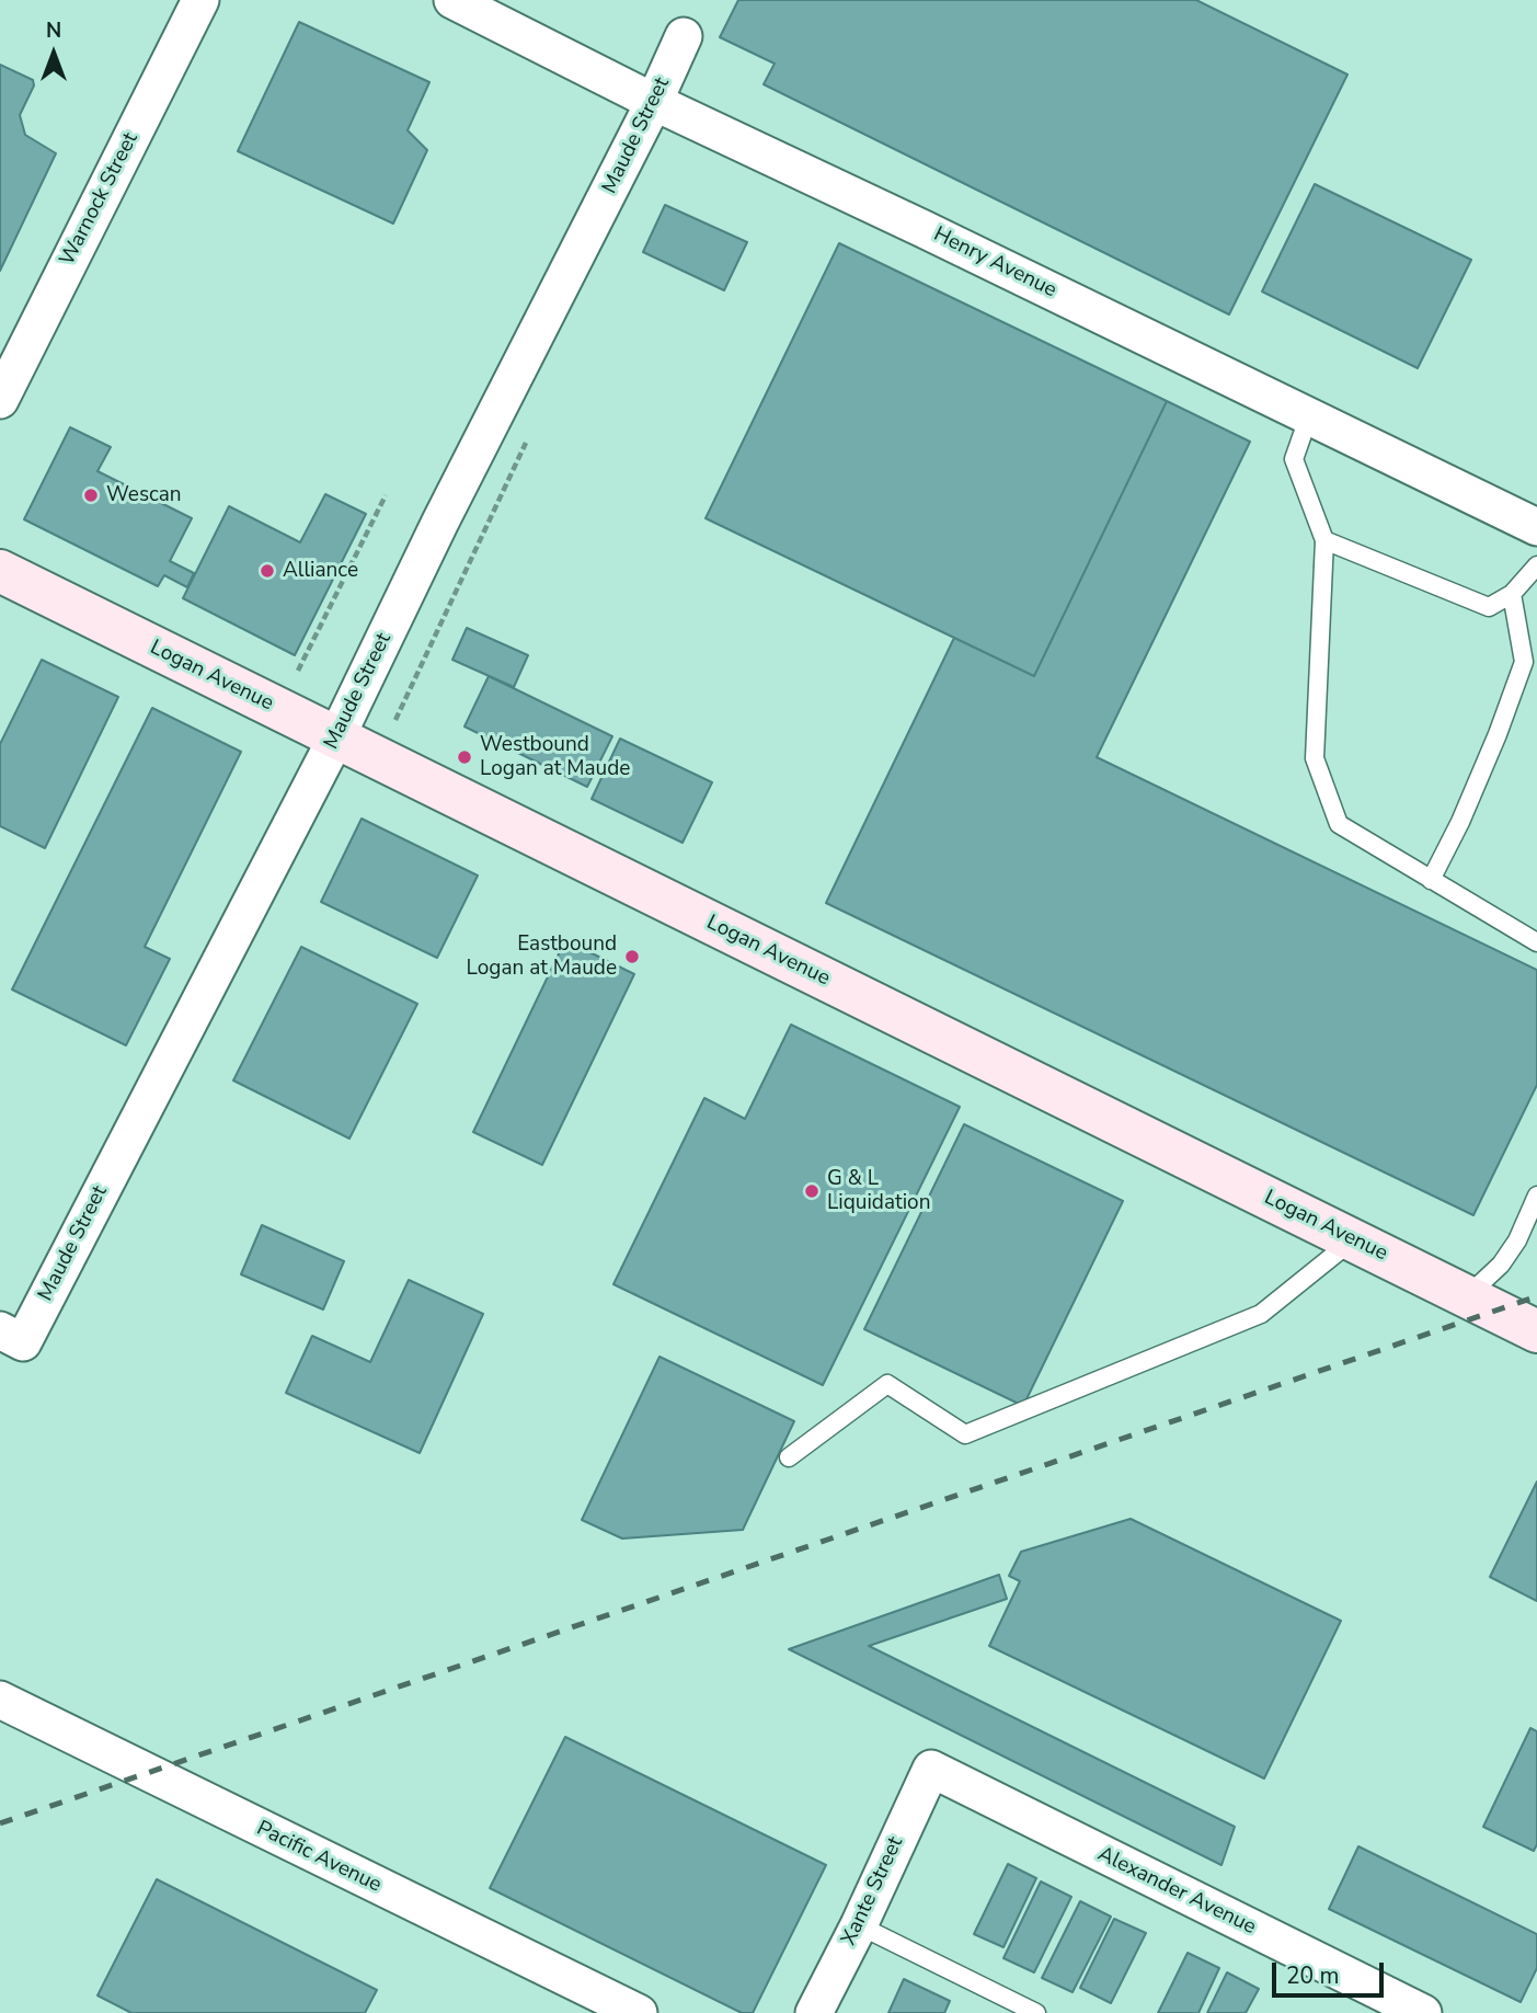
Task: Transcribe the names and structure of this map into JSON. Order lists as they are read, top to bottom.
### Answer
{
  "streets": {
    "main road": ["Logan Avenue"],
    "street": [
      "Maude Street",
      "Warnock Street",
      "Henry Avenue",
      "Pacific Avenue",
      "Xante Street",
      "Alexander Avenue"
    ]
  },
  "crossings": [
    ["Maude Street", "Henry Avenue"],
    ["Maude Street", "Logan Avenue"],
    ["Xante Street", "Alexander Avenue"]
  ],
  "places": [
    "Wescan",
    "Alliance",
    "Westbound Logan at Maude",
    "Eastbound Logan at Maude",
    "G & L Liquidation"
  ],
  "scale_bar": "20 m",
  "north": "top"
}
